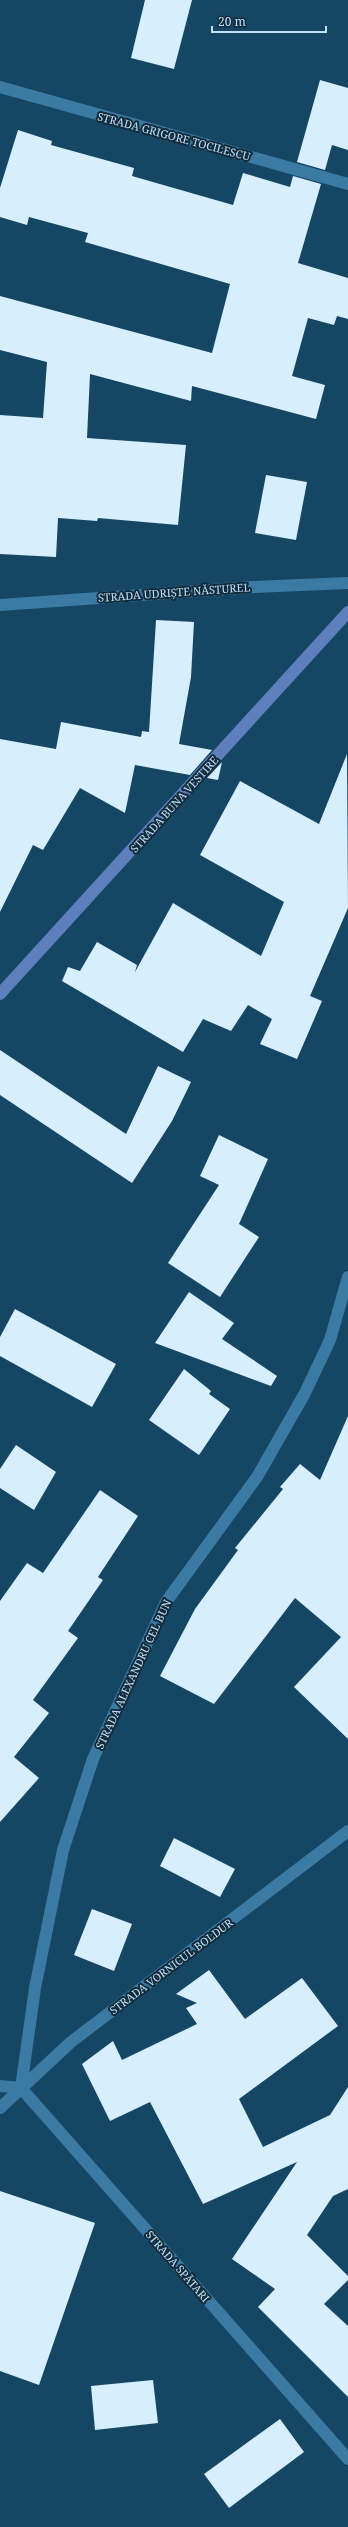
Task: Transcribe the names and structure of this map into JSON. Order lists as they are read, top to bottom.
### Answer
{
  "streets": {
    "street": [
      "STRADA GRIGORE TOCILESCU",
      "STRADA UDRIȘTE NĂSTUREL",
      "STRADA BUNA VESTIRE",
      "STRADA ALEXANDRU CEL BUN",
      "STRADA VORNICUL BOLDUR",
      "STRADA SPĂTARI"
    ]
  },
  "crossings": [
    ["STRADA ALEXANDRU CEL BUN", "STRADA VORNICUL BOLDUR"],
    ["STRADA ALEXANDRU CEL BUN", "STRADA SPĂTARI"],
    ["STRADA VORNICUL BOLDUR", "STRADA SPĂTARI"]
  ],
  "scale_bar": "20 m"
}
